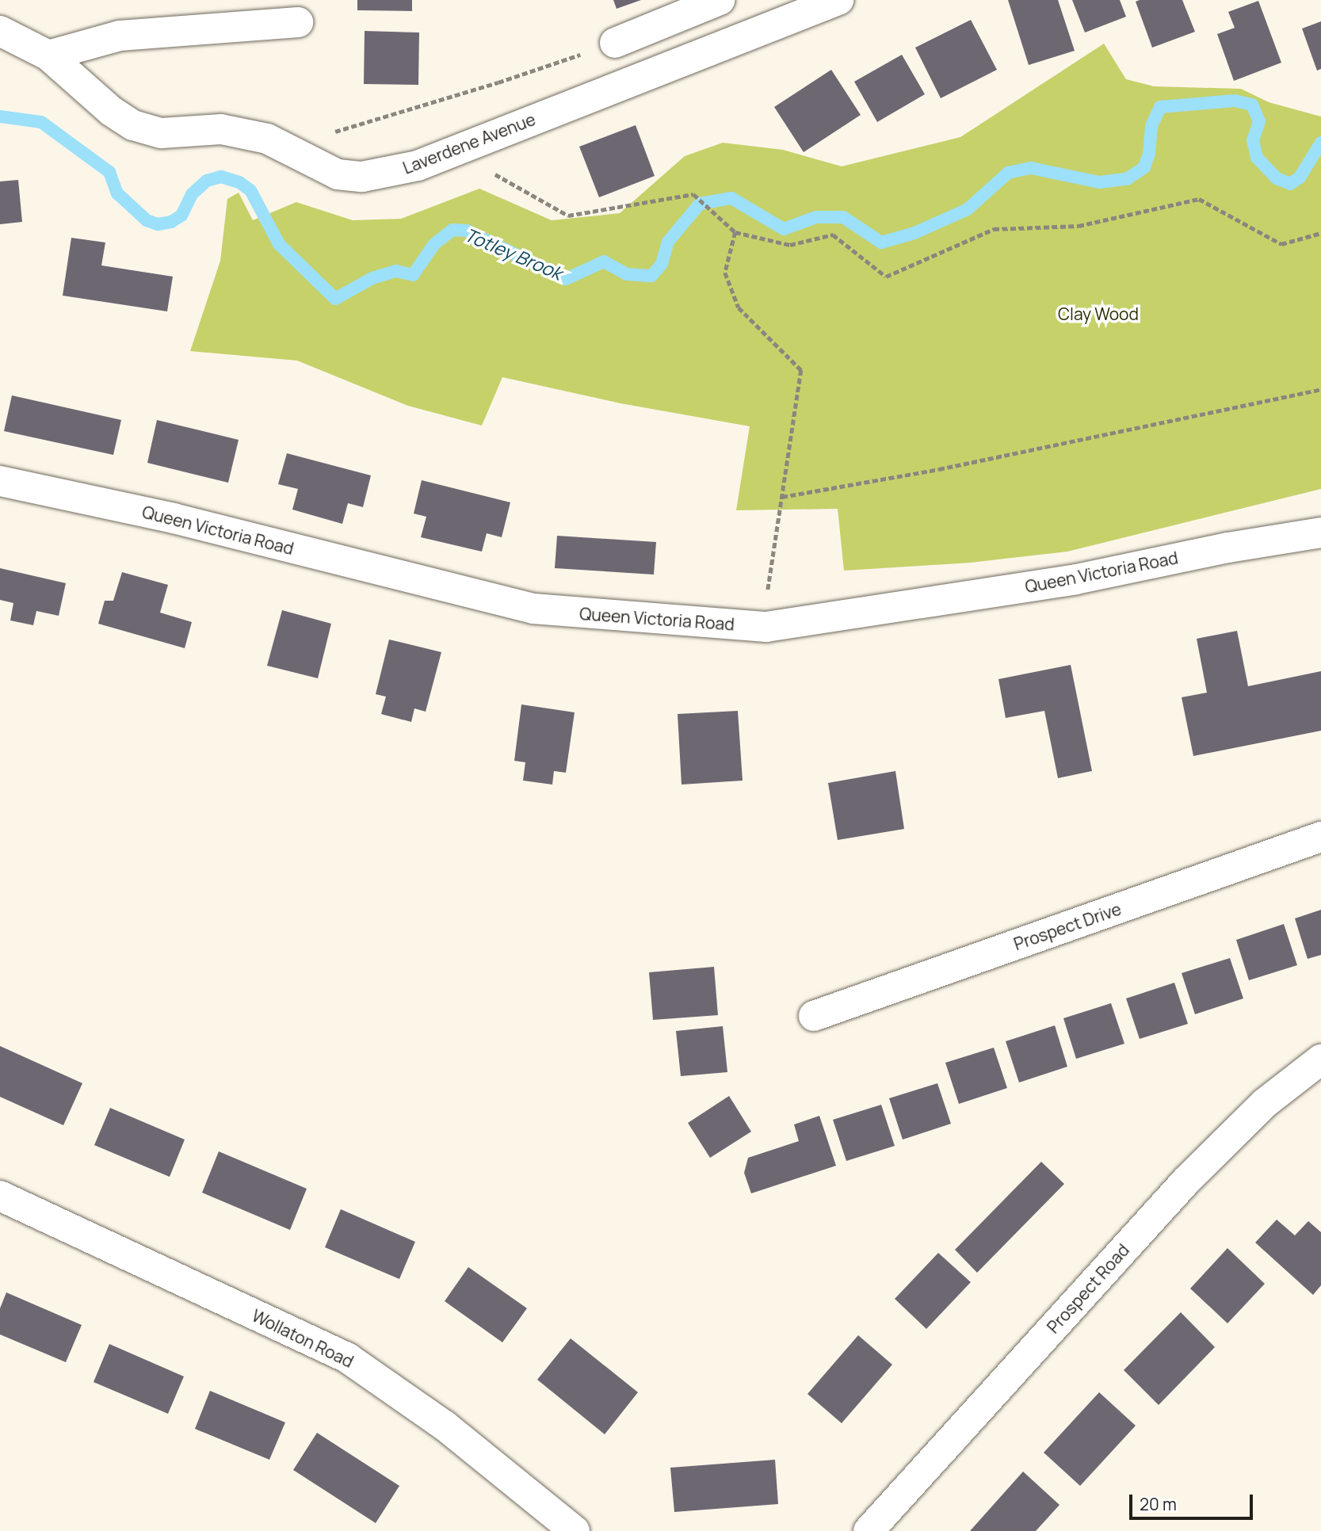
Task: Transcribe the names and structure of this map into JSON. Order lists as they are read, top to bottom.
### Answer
{
  "streets": {
    "street": [
      "Laverdene Avenue",
      "Queen Victoria Road",
      "Prospect Drive",
      "Prospect Road",
      "Wollaton Road"
    ]
  },
  "water": ["Totley Brook"],
  "parks": ["Clay Wood"],
  "scale_bar": "20 m"
}
